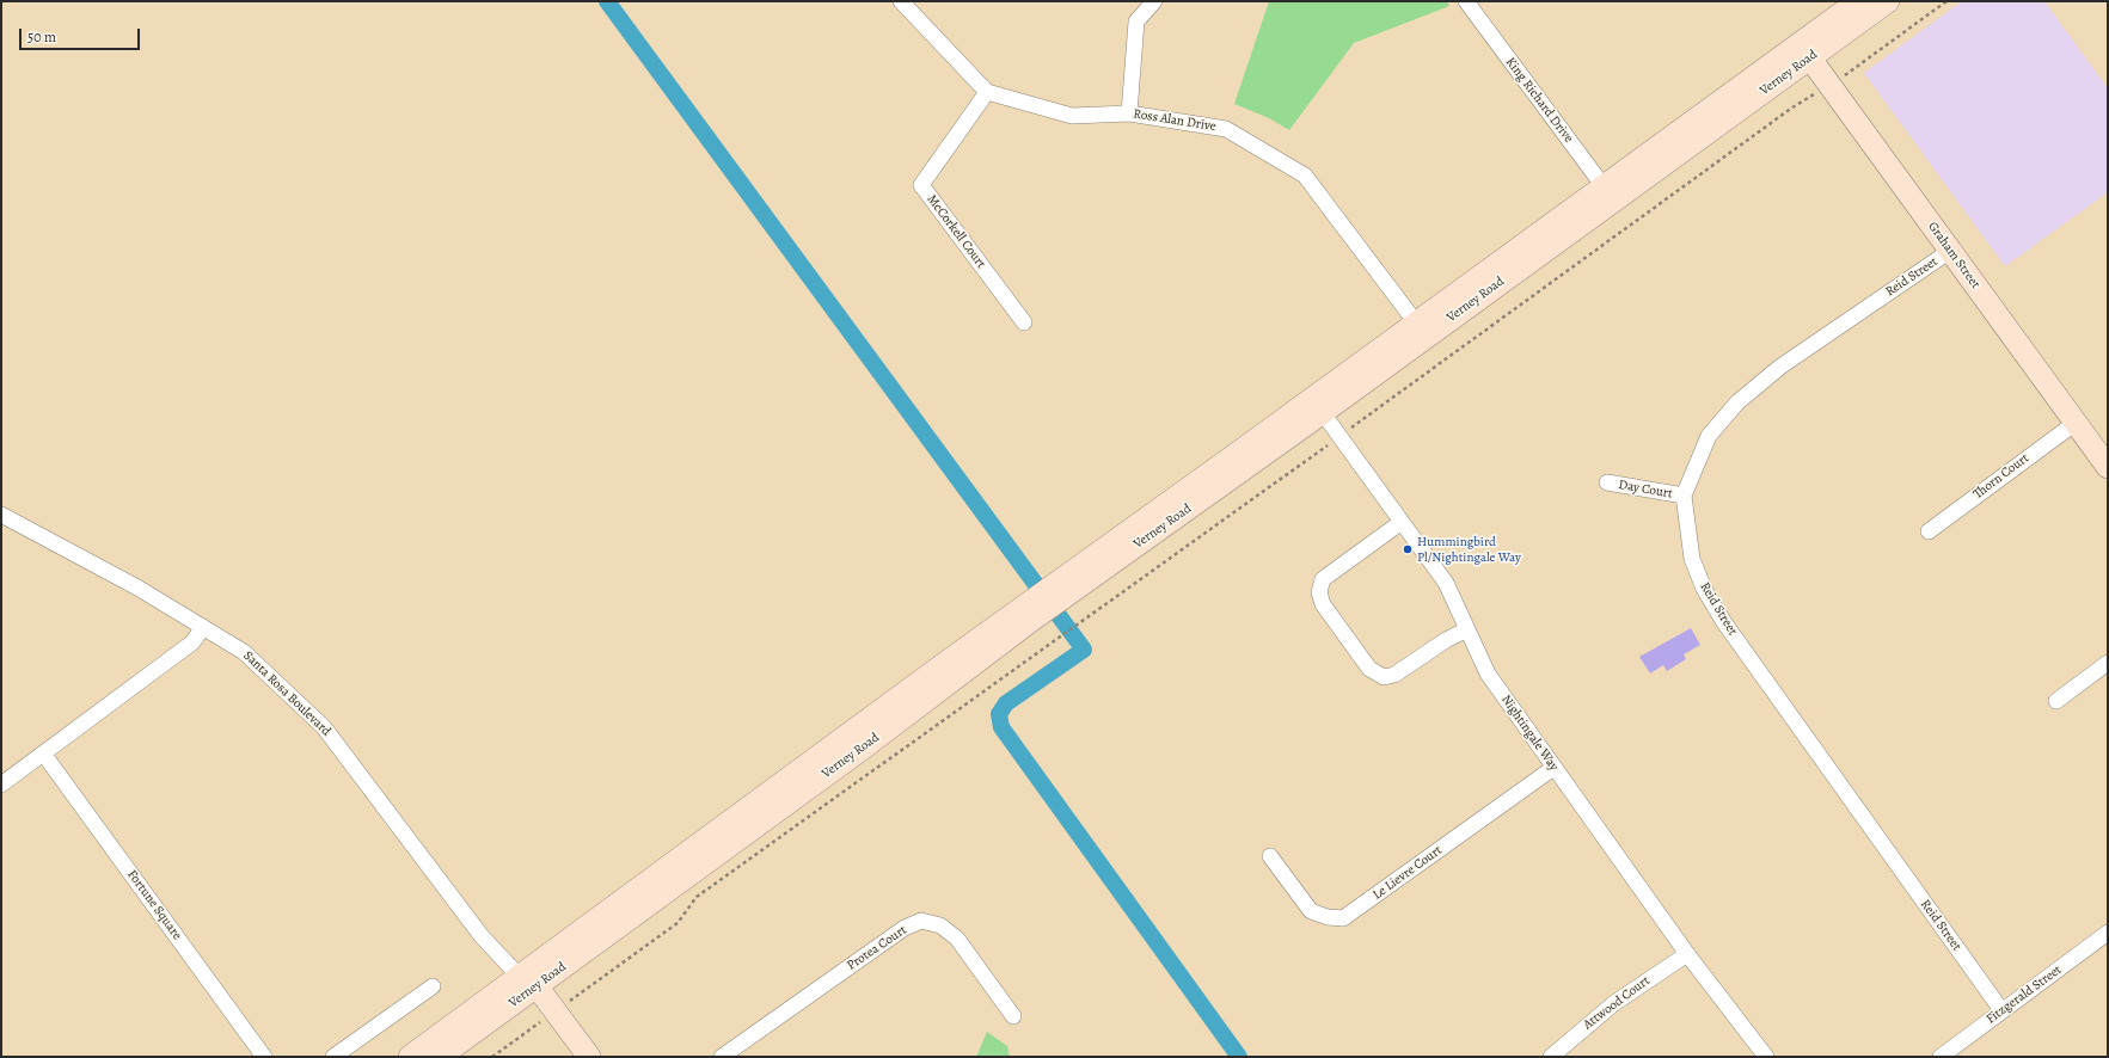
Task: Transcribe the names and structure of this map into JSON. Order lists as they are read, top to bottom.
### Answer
{
  "streets": {
    "street": [
      "Verney Road",
      "King Richard Drive",
      "Ross Alan Drive",
      "McCorkell Court",
      "Graham Street",
      "Reid Street",
      "Thorn Court",
      "Day Court",
      "Santa Rosa Boulevard",
      "Nightingale Way",
      "Le Lievre Court",
      "Fortune Square",
      "Protea Court",
      "Fitzgerald Street",
      "Attwood Court"
    ]
  },
  "crossings": [
    ["Verney Road", "King Richard Drive"],
    ["Verney Road", "Ross Alan Drive"],
    ["Verney Road", "Graham Street"],
    ["Verney Road", "Santa Rosa Boulevard"],
    ["Verney Road", "Nightingale Way"],
    ["Ross Alan Drive", "McCorkell Court"],
    ["Graham Street", "Reid Street"],
    ["Graham Street", "Thorn Court"],
    ["Reid Street", "Day Court"],
    ["Reid Street", "Fitzgerald Street"],
    ["Nightingale Way", "Le Lievre Court"],
    ["Nightingale Way", "Attwood Court"]
  ],
  "places": ["Hummingbird Pl/Nightingale Way"],
  "scale_bar": "50 m"
}
